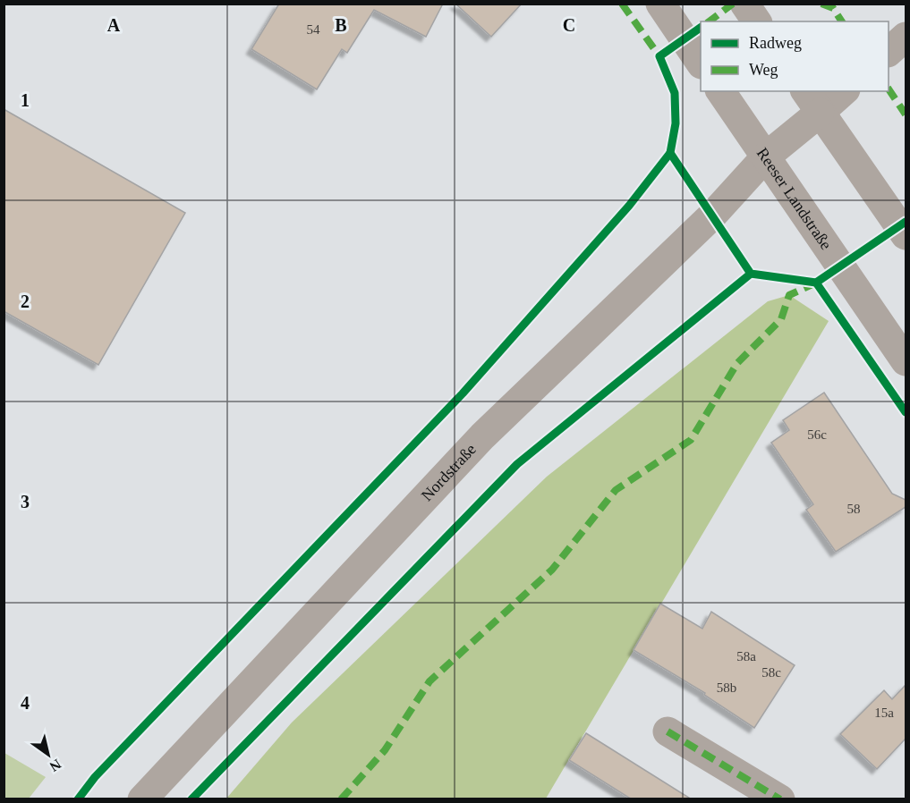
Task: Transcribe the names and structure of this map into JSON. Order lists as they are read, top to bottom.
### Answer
{
  "streets": {
    "street": ["Reeser Landstraße", "Nordstraße"]
  },
  "crossings": [
    ["Reeser Landstraße", "Nordstraße"]
  ],
  "house_numbers": [
    "54",
    "56c",
    "58",
    "58a",
    "58c",
    "58b",
    "15a"
  ],
  "legend": ["Radweg", "Weg"],
  "north": "bottom right",
  "grid": {
    "columns": ["A", "B", "C"],
    "rows": [
      "1",
      "2",
      "3",
      "4"
    ]
  }
}
